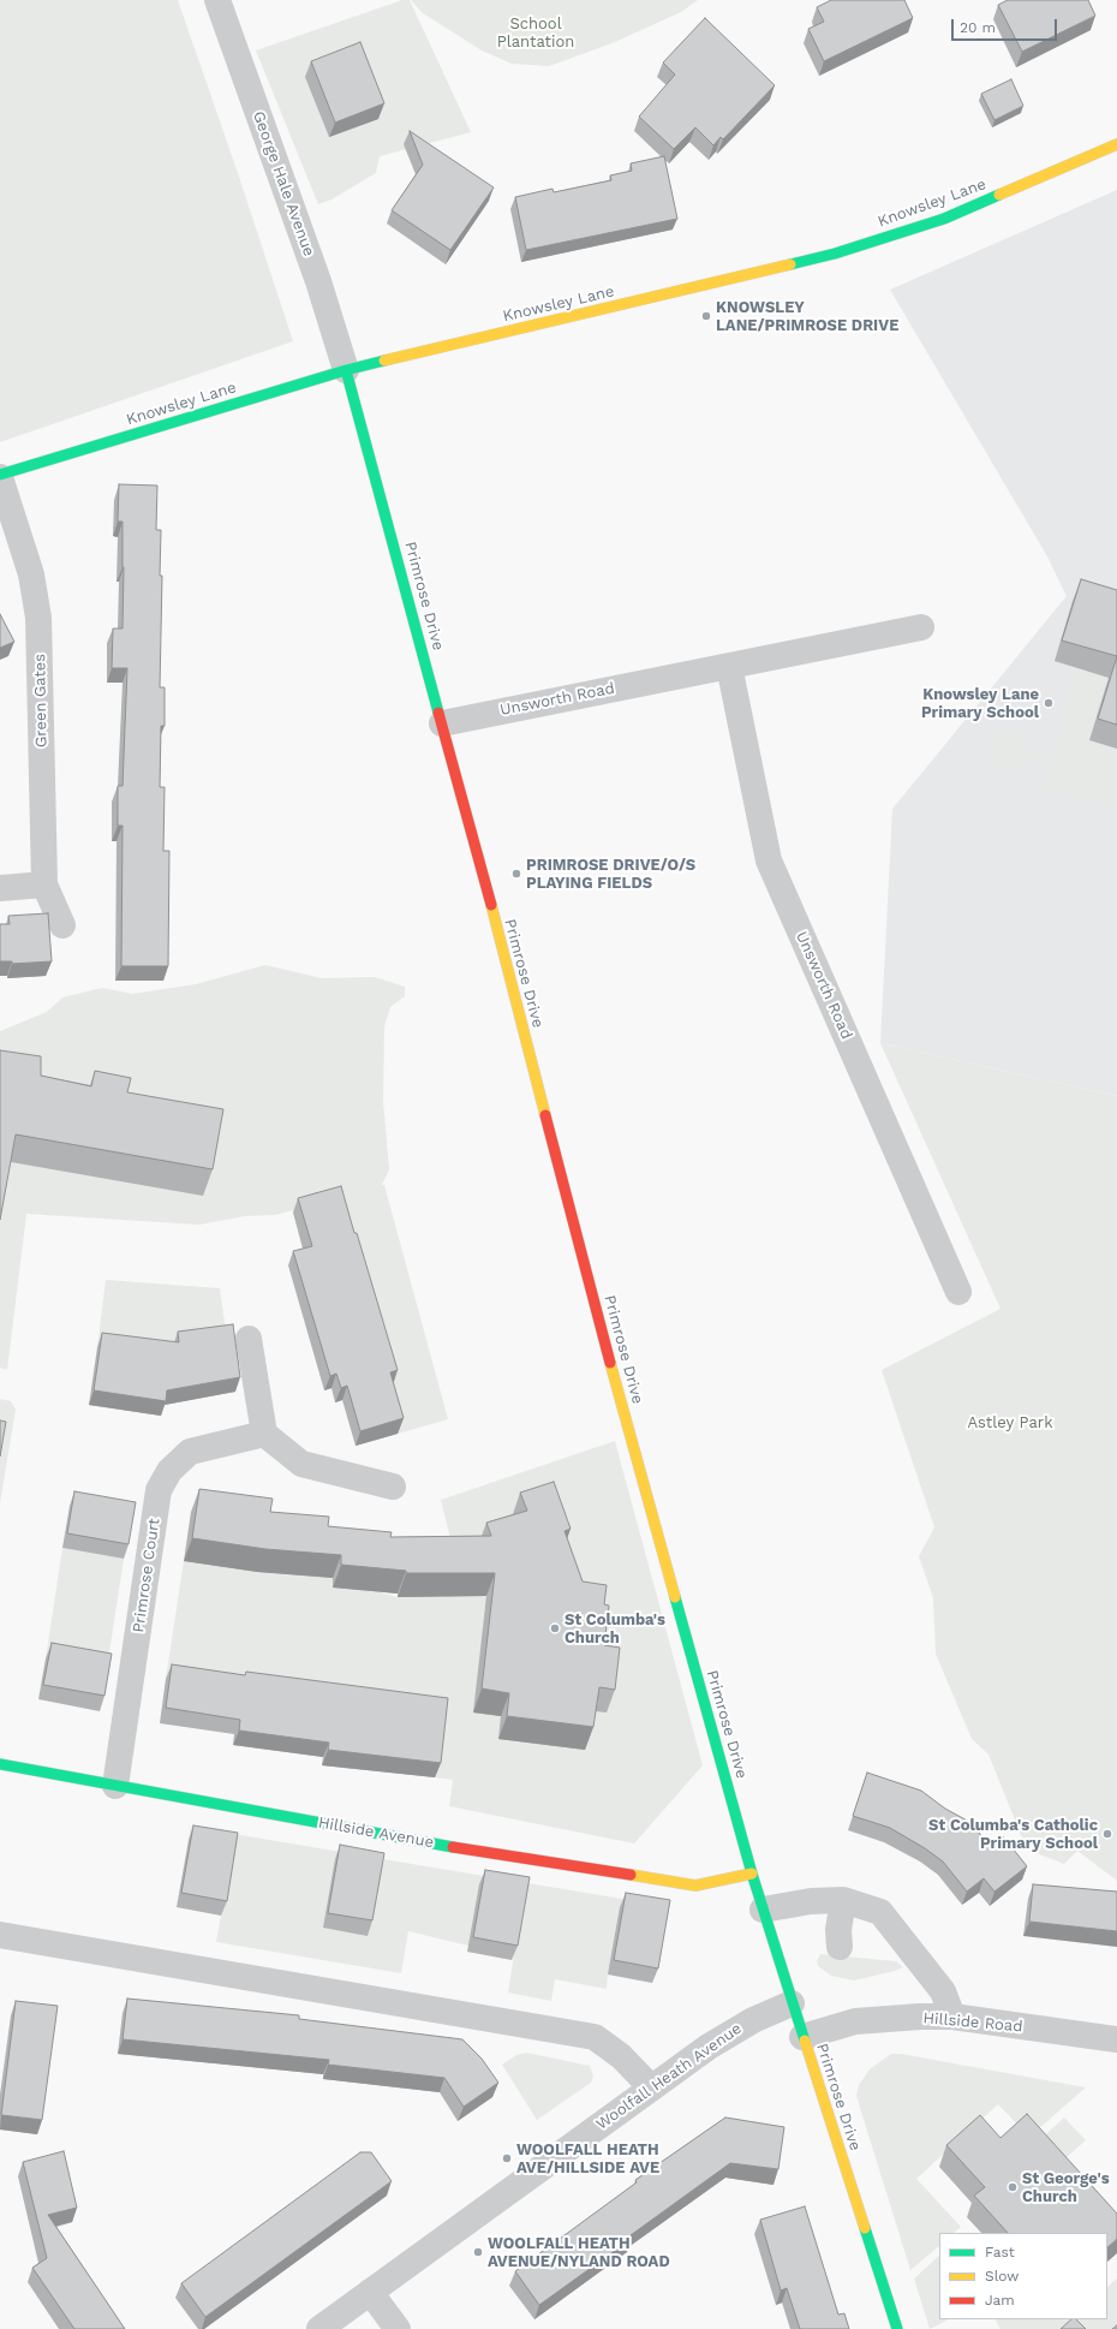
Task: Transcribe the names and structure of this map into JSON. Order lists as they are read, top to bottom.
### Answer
{
  "streets": {
    "street": [
      "George Hale Avenue",
      "Knowsley Lane",
      "Primrose Drive",
      "Unsworth Road",
      "Green Gates",
      "Primrose Court",
      "Hillside Avenue",
      "Hillside Road",
      "Woolfall Heath Avenue"
    ]
  },
  "crossings": [
    ["George Hale Avenue", "Knowsley Lane"],
    ["George Hale Avenue", "Primrose Drive"],
    ["Knowsley Lane", "Primrose Drive"],
    ["Knowsley Lane", "Green Gates"],
    ["Primrose Drive", "Unsworth Road"],
    ["Primrose Drive", "Hillside Avenue"],
    ["Primrose Drive", "Hillside Road"],
    ["Primrose Drive", "Woolfall Heath Avenue"],
    ["Primrose Court", "Hillside Avenue"]
  ],
  "parks": ["School Plantation", "Astley Park"],
  "places": [
    "KNOWSLEY LANE/PRIMROSE DRIVE",
    "Knowsley Lane Primary School",
    "PRIMROSE DRIVE/O/S PLAYING FIELDS",
    "St Columba's Church",
    "St Columba's Catholic Primary School",
    "WOOLFALL HEATH AVE/HILLSIDE AVE",
    "St George's Church",
    "WOOLFALL HEATH AVENUE/NYLAND ROAD"
  ],
  "legend": ["Fast", "Slow", "Jam"],
  "scale_bar": "20 m"
}
